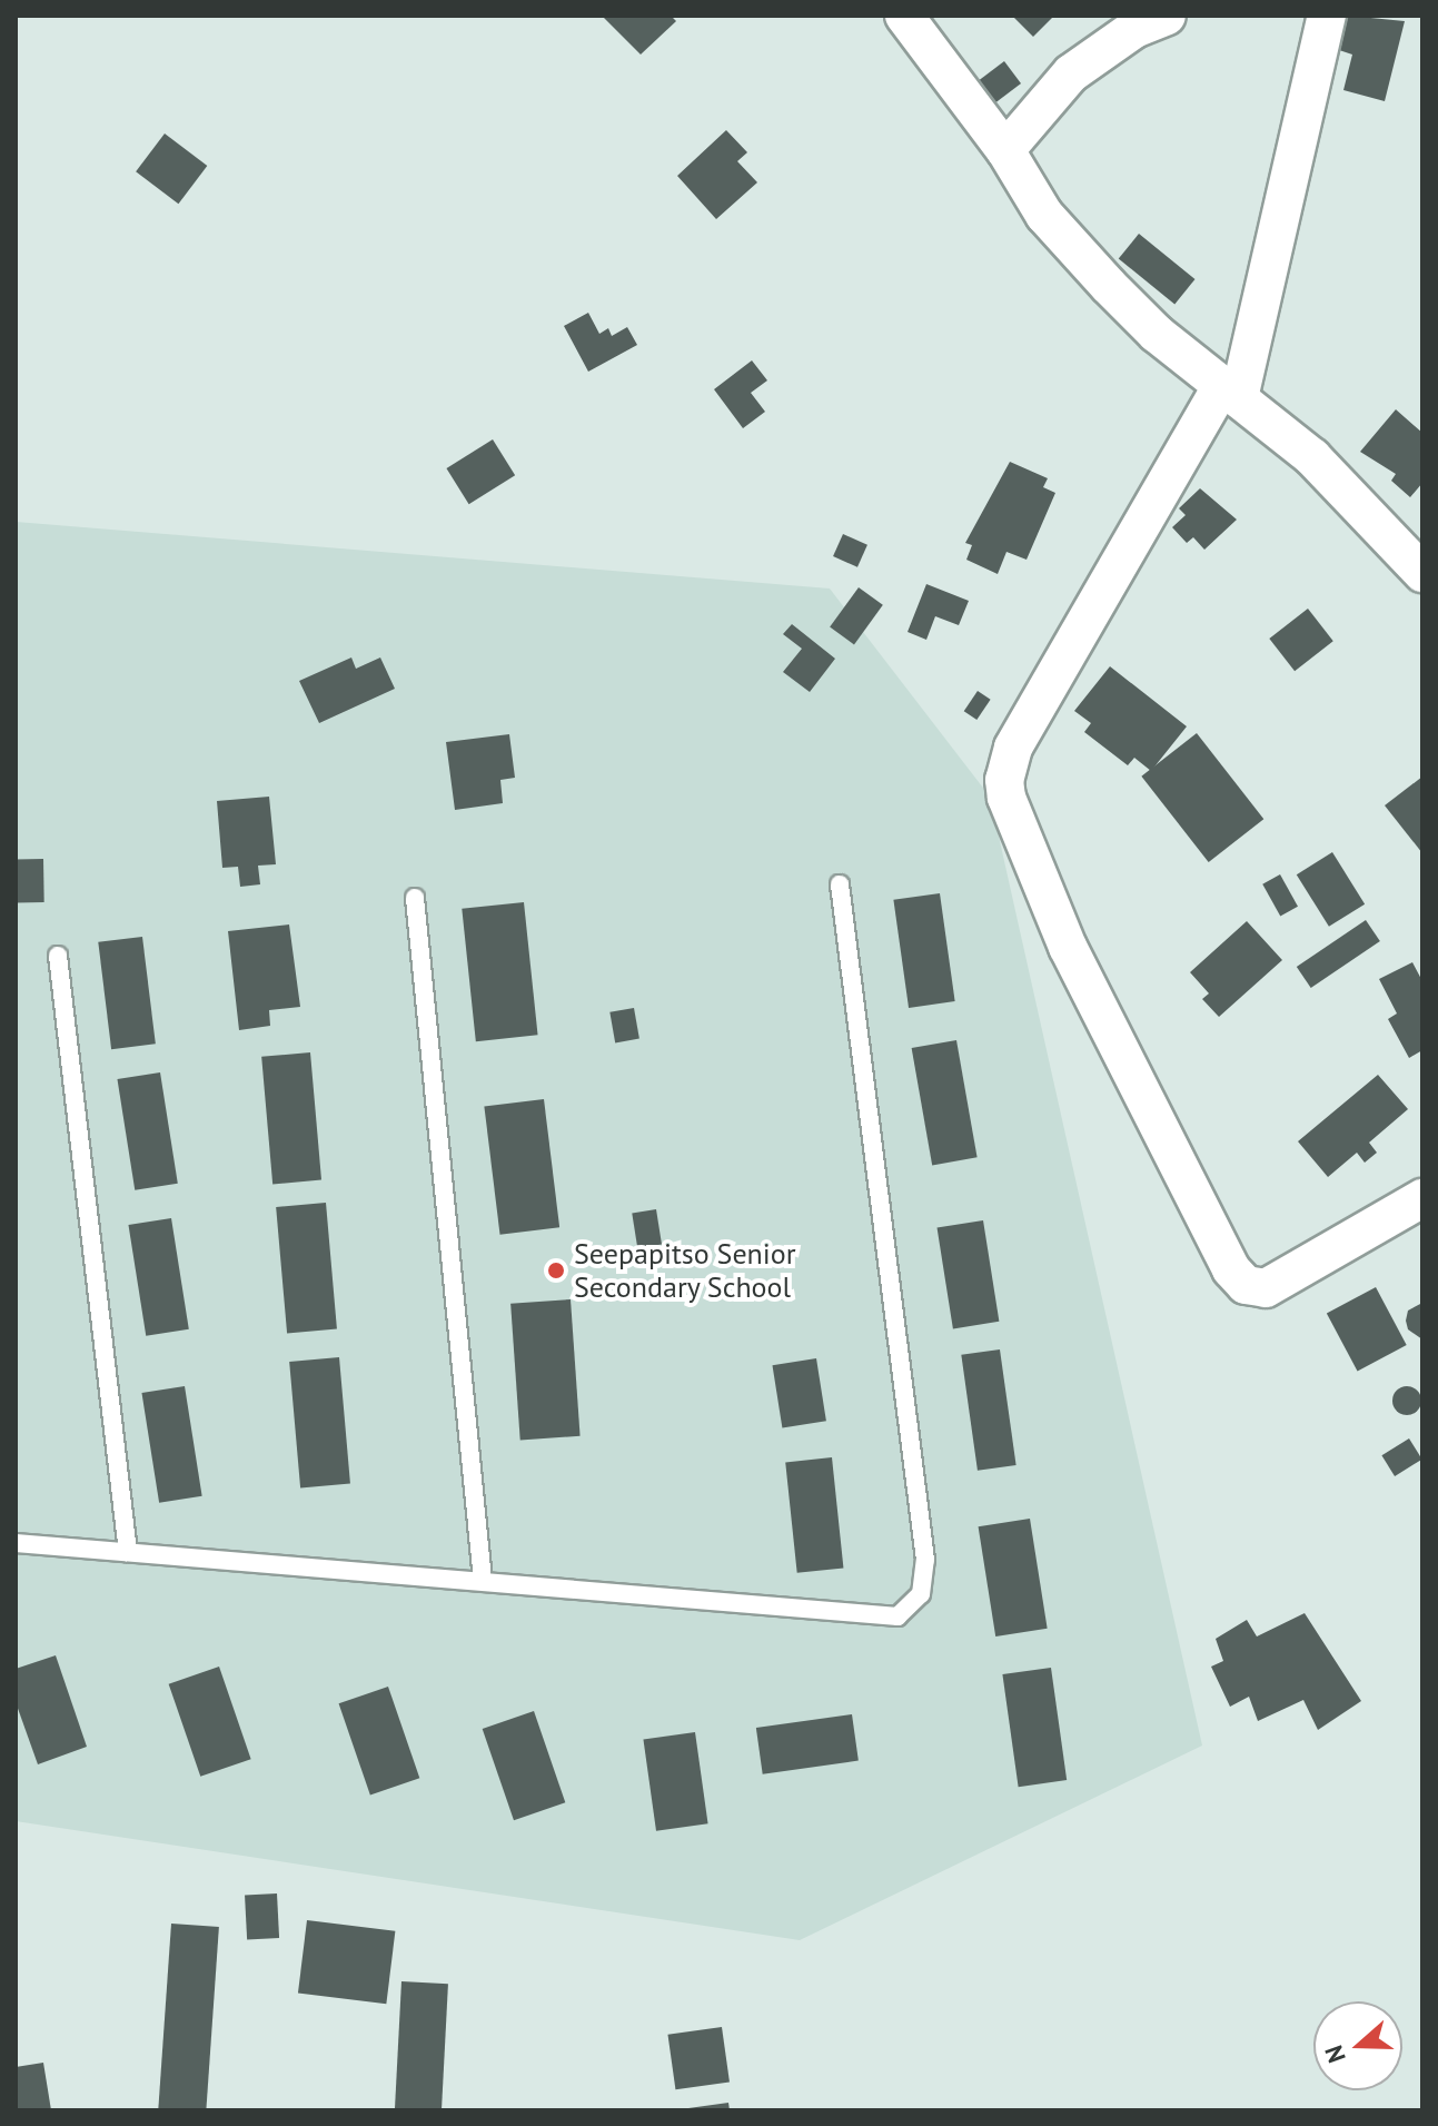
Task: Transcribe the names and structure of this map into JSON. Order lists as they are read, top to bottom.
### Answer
{
  "places": ["Seepapitso Senior Secondary School"],
  "north": "left"
}
